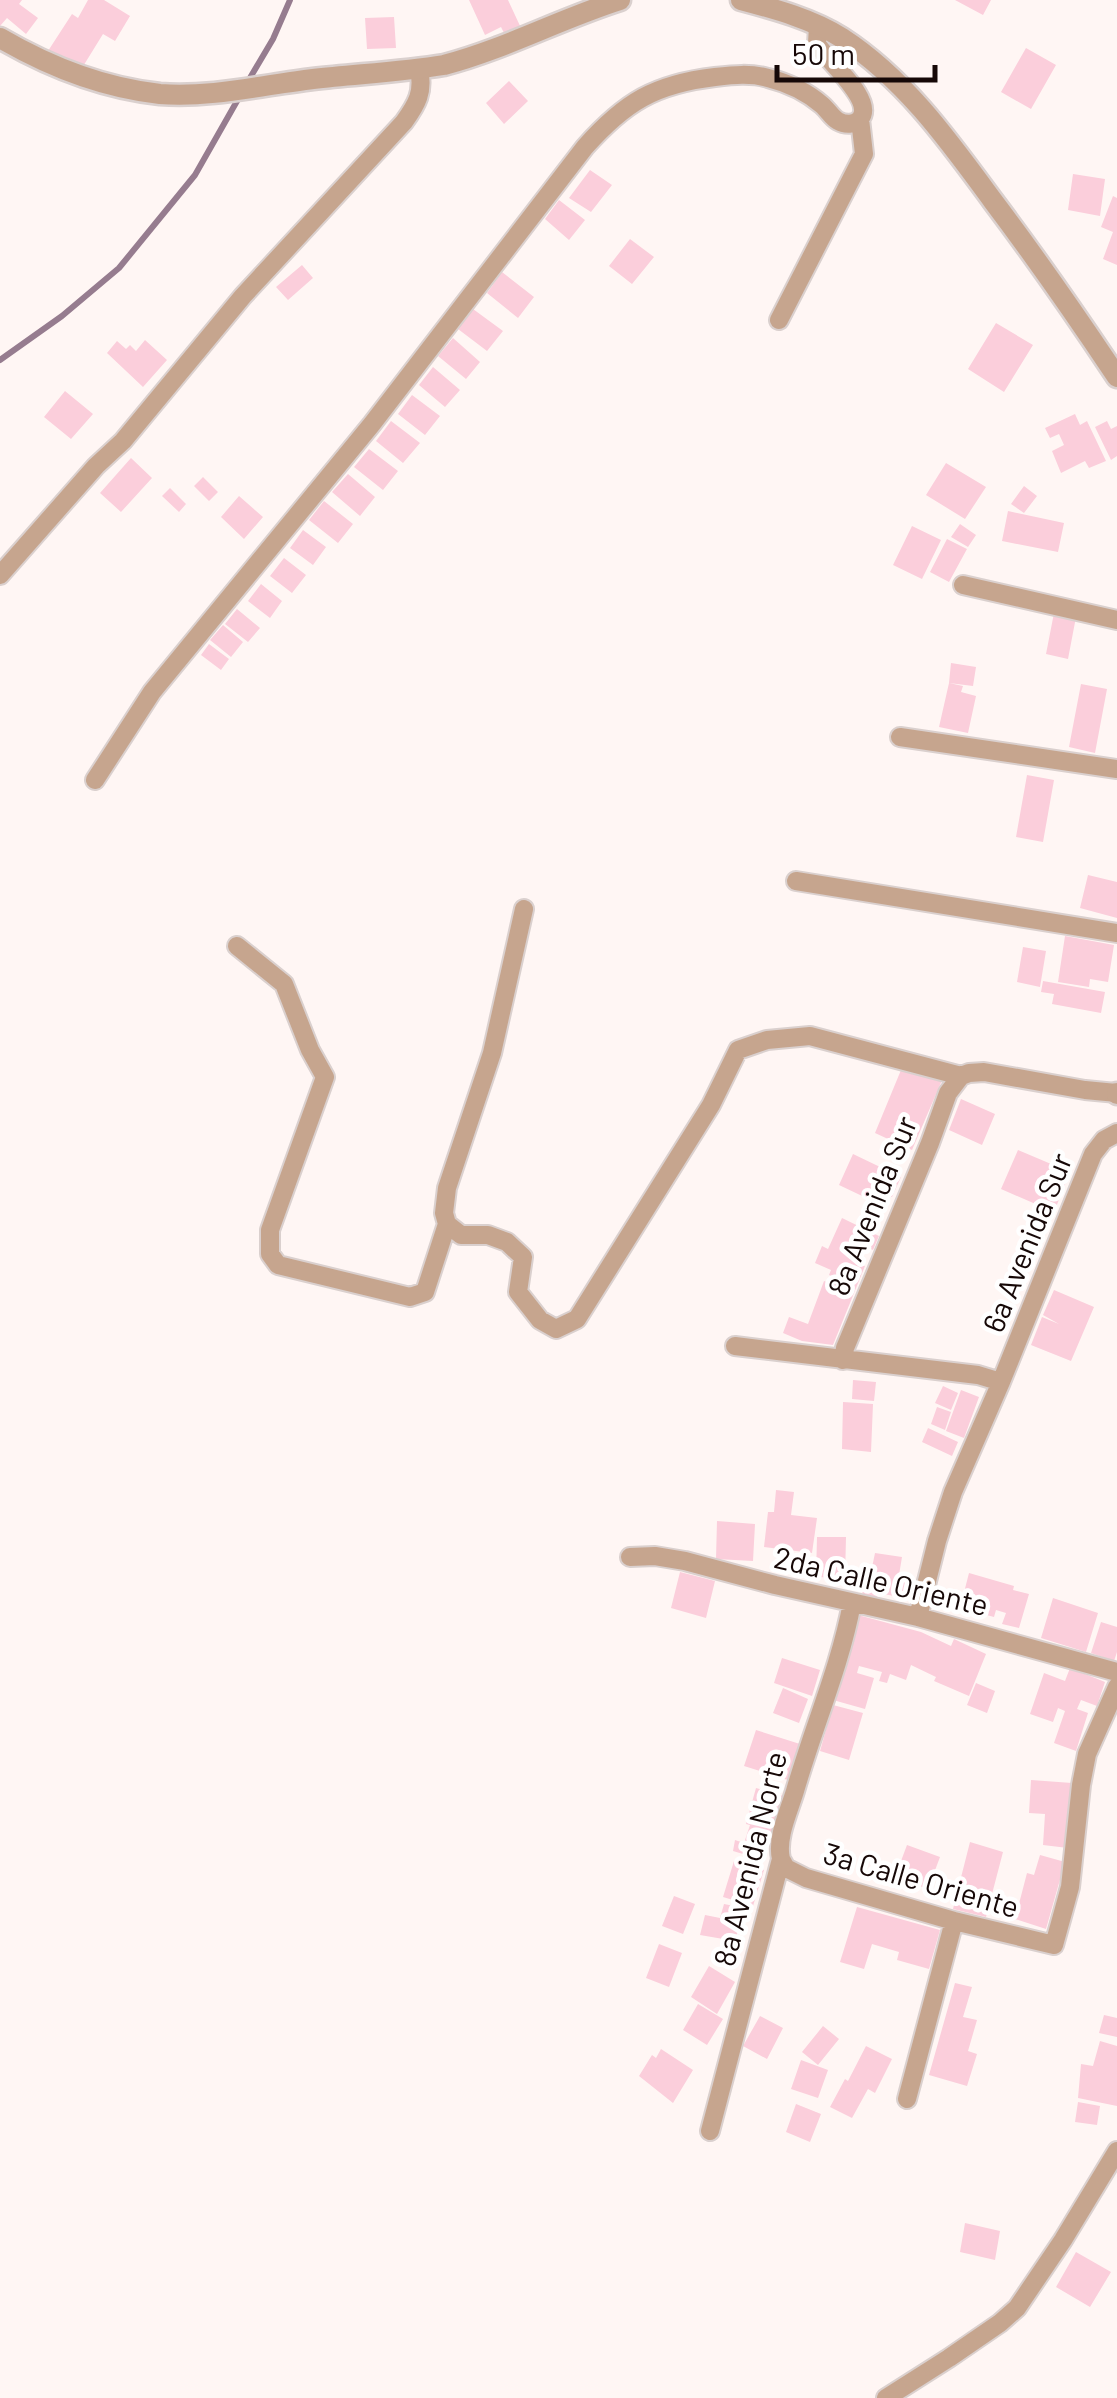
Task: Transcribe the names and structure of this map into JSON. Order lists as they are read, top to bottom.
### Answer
{
  "streets": {
    "street": [
      "8a Avenida Sur",
      "6a Avenida Sur",
      "2da Calle Oriente",
      "8a Avenida Norte",
      "3a Calle Oriente"
    ]
  },
  "crossings": [
    ["6a Avenida Sur", "2da Calle Oriente"],
    ["2da Calle Oriente", "8a Avenida Norte"],
    ["8a Avenida Norte", "3a Calle Oriente"]
  ],
  "scale_bar": "50 m"
}
